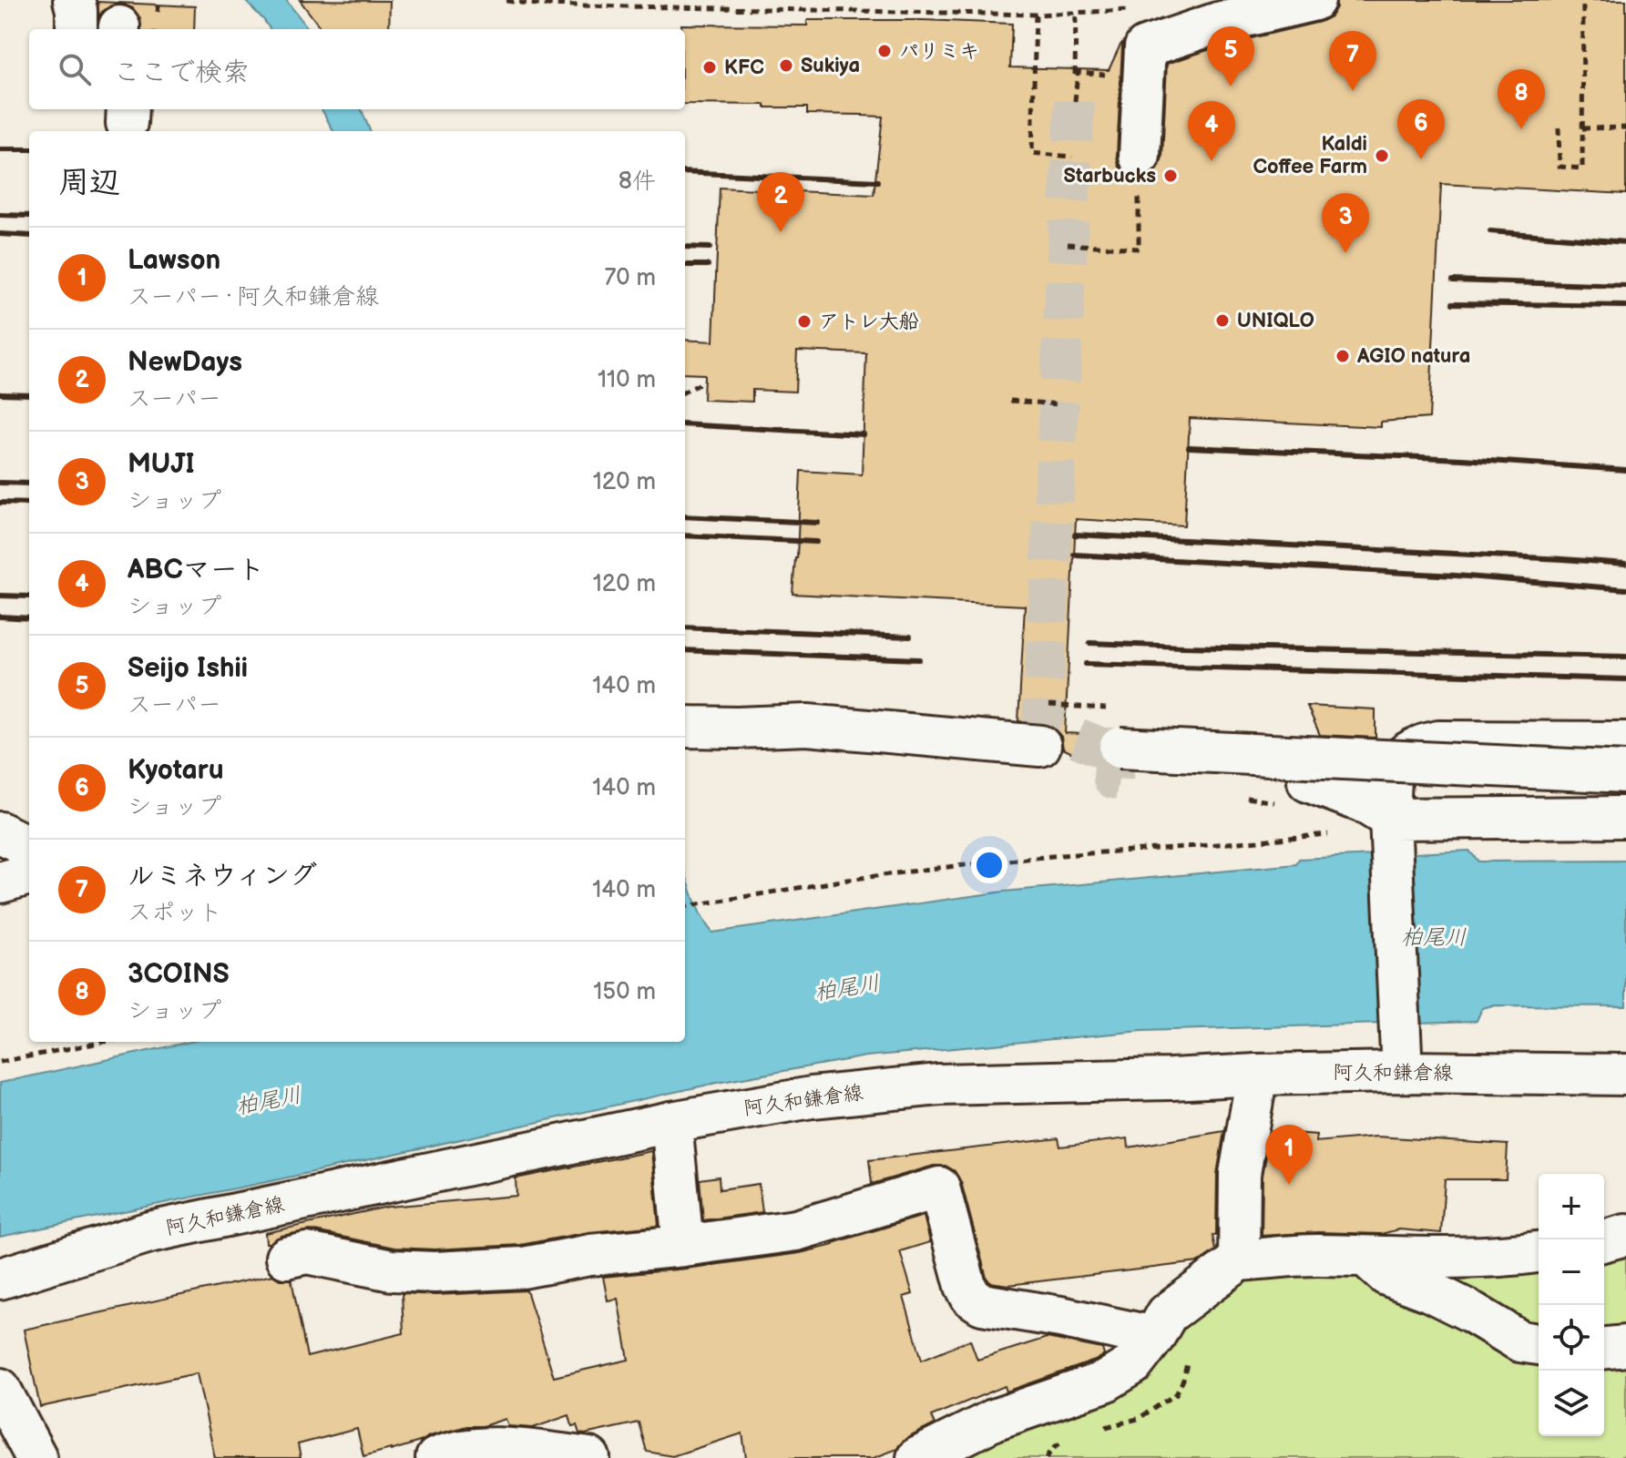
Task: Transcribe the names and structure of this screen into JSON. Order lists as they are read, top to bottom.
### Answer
{
  "streets": {
    "street": ["阿久和鎌倉線"]
  },
  "water": ["柏尾川"],
  "places": [
    "パリミキ",
    "Sukiya",
    "KFC",
    "Kaldi Coffee Farm",
    "Starbucks",
    "UNIQLO",
    "アトレ大船",
    "AGIO natura"
  ],
  "page": {
    "pins": [
      "5",
      "7",
      "8",
      "6",
      "4",
      "2",
      "3",
      "1"
    ],
    "search": "ここで検索",
    "heading": ["周辺", "8件"],
    "list": [
      {
        "mark": "1",
        "name": "Lawson",
        "note": "スーパー · 阿久和鎌倉線",
        "value": "70 m"
      },
      {
        "mark": "2",
        "name": "NewDays",
        "note": "スーパー",
        "value": "110 m"
      },
      {
        "mark": "3",
        "name": "MUJI",
        "note": "ショップ",
        "value": "120 m"
      },
      {
        "mark": "4",
        "name": "ABCマート",
        "note": "ショップ",
        "value": "120 m"
      },
      {
        "mark": "5",
        "name": "Seijo Ishii",
        "note": "スーパー",
        "value": "140 m"
      },
      {
        "mark": "6",
        "name": "Kyotaru",
        "note": "ショップ",
        "value": "140 m"
      },
      {
        "mark": "7",
        "name": "ルミネウィング",
        "note": "スポット",
        "value": "140 m"
      },
      {
        "mark": "8",
        "name": "3COINS",
        "note": "ショップ",
        "value": "150 m"
      }
    ],
    "map_buttons": ["+", "−"]
  }
}
